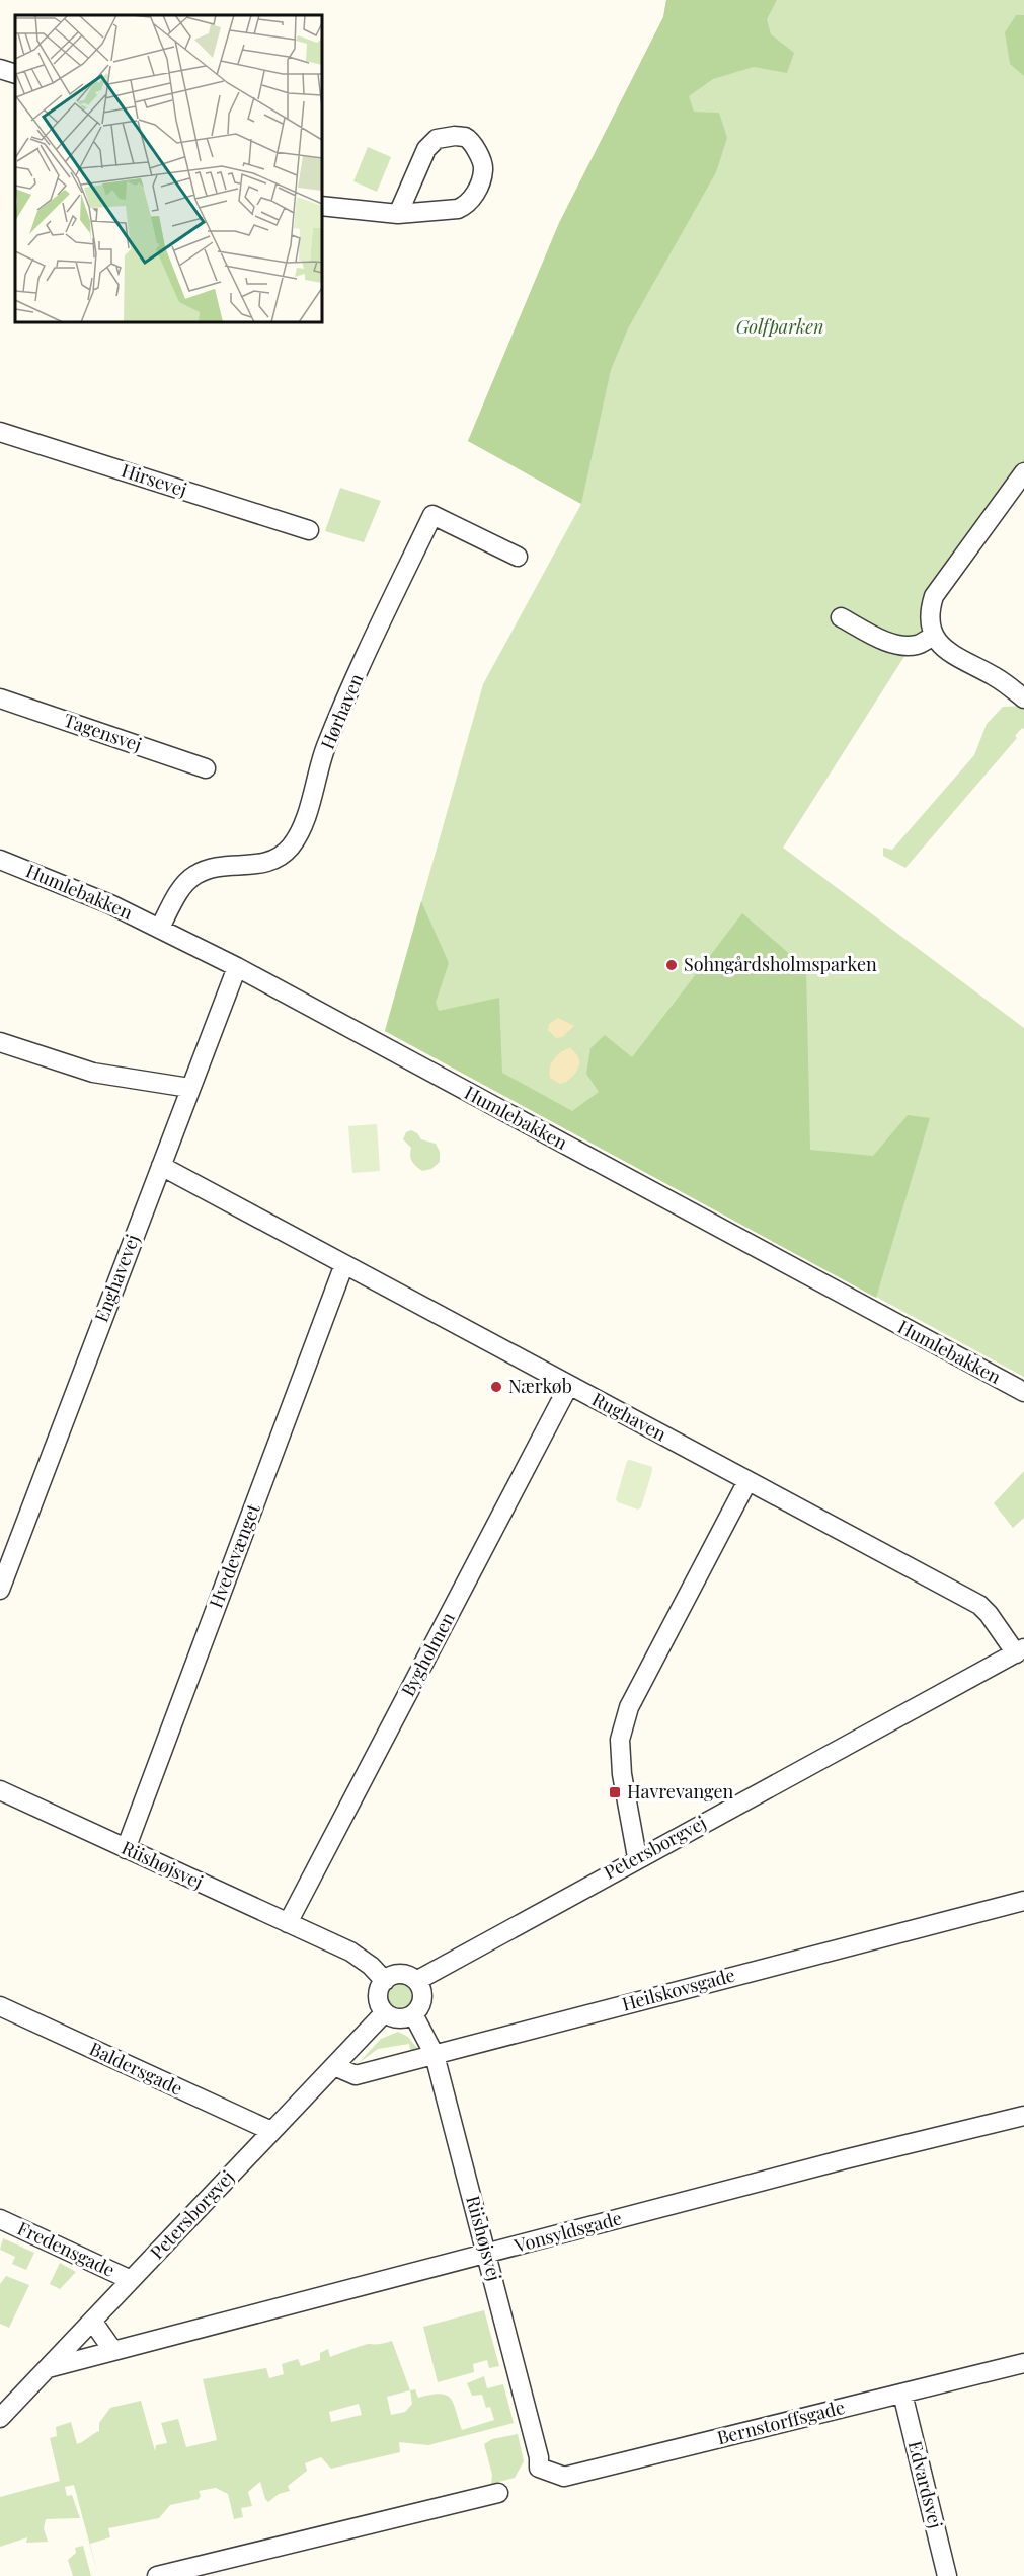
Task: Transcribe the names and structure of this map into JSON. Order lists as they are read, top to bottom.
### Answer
{
  "streets": {
    "street": [
      "Hirsevej",
      "Hørhaven",
      "Tagensvej",
      "Humlebakken",
      "Enghavevej",
      "Rughaven",
      "Hvedevænget",
      "Bygholmen",
      "Petersborgvej",
      "Riishøjsvej",
      "Heilskovsgade",
      "Baldersgade",
      "Vonsyldsgade",
      "Fredensgade",
      "Bernstorffsgade",
      "Edvardsvej"
    ]
  },
  "crossings": [
    ["Hørhaven", "Humlebakken"],
    ["Humlebakken", "Enghavevej"],
    ["Enghavevej", "Rughaven"],
    ["Rughaven", "Hvedevænget"],
    ["Rughaven", "Bygholmen"],
    ["Rughaven", "Petersborgvej"],
    ["Hvedevænget", "Riishøjsvej"],
    ["Bygholmen", "Riishøjsvej"],
    ["Petersborgvej", "Riishøjsvej"],
    ["Petersborgvej", "Heilskovsgade"],
    ["Petersborgvej", "Baldersgade"],
    ["Petersborgvej", "Vonsyldsgade"],
    ["Petersborgvej", "Fredensgade"],
    ["Riishøjsvej", "Heilskovsgade"],
    ["Riishøjsvej", "Vonsyldsgade"],
    ["Riishøjsvej", "Bernstorffsgade"],
    ["Bernstorffsgade", "Edvardsvej"]
  ],
  "parks": ["Golfparken"],
  "places": {
    "other": ["Sohngårdsholmsparken", "Nærkøb"],
    "transit": ["Havrevangen"]
  }
}
